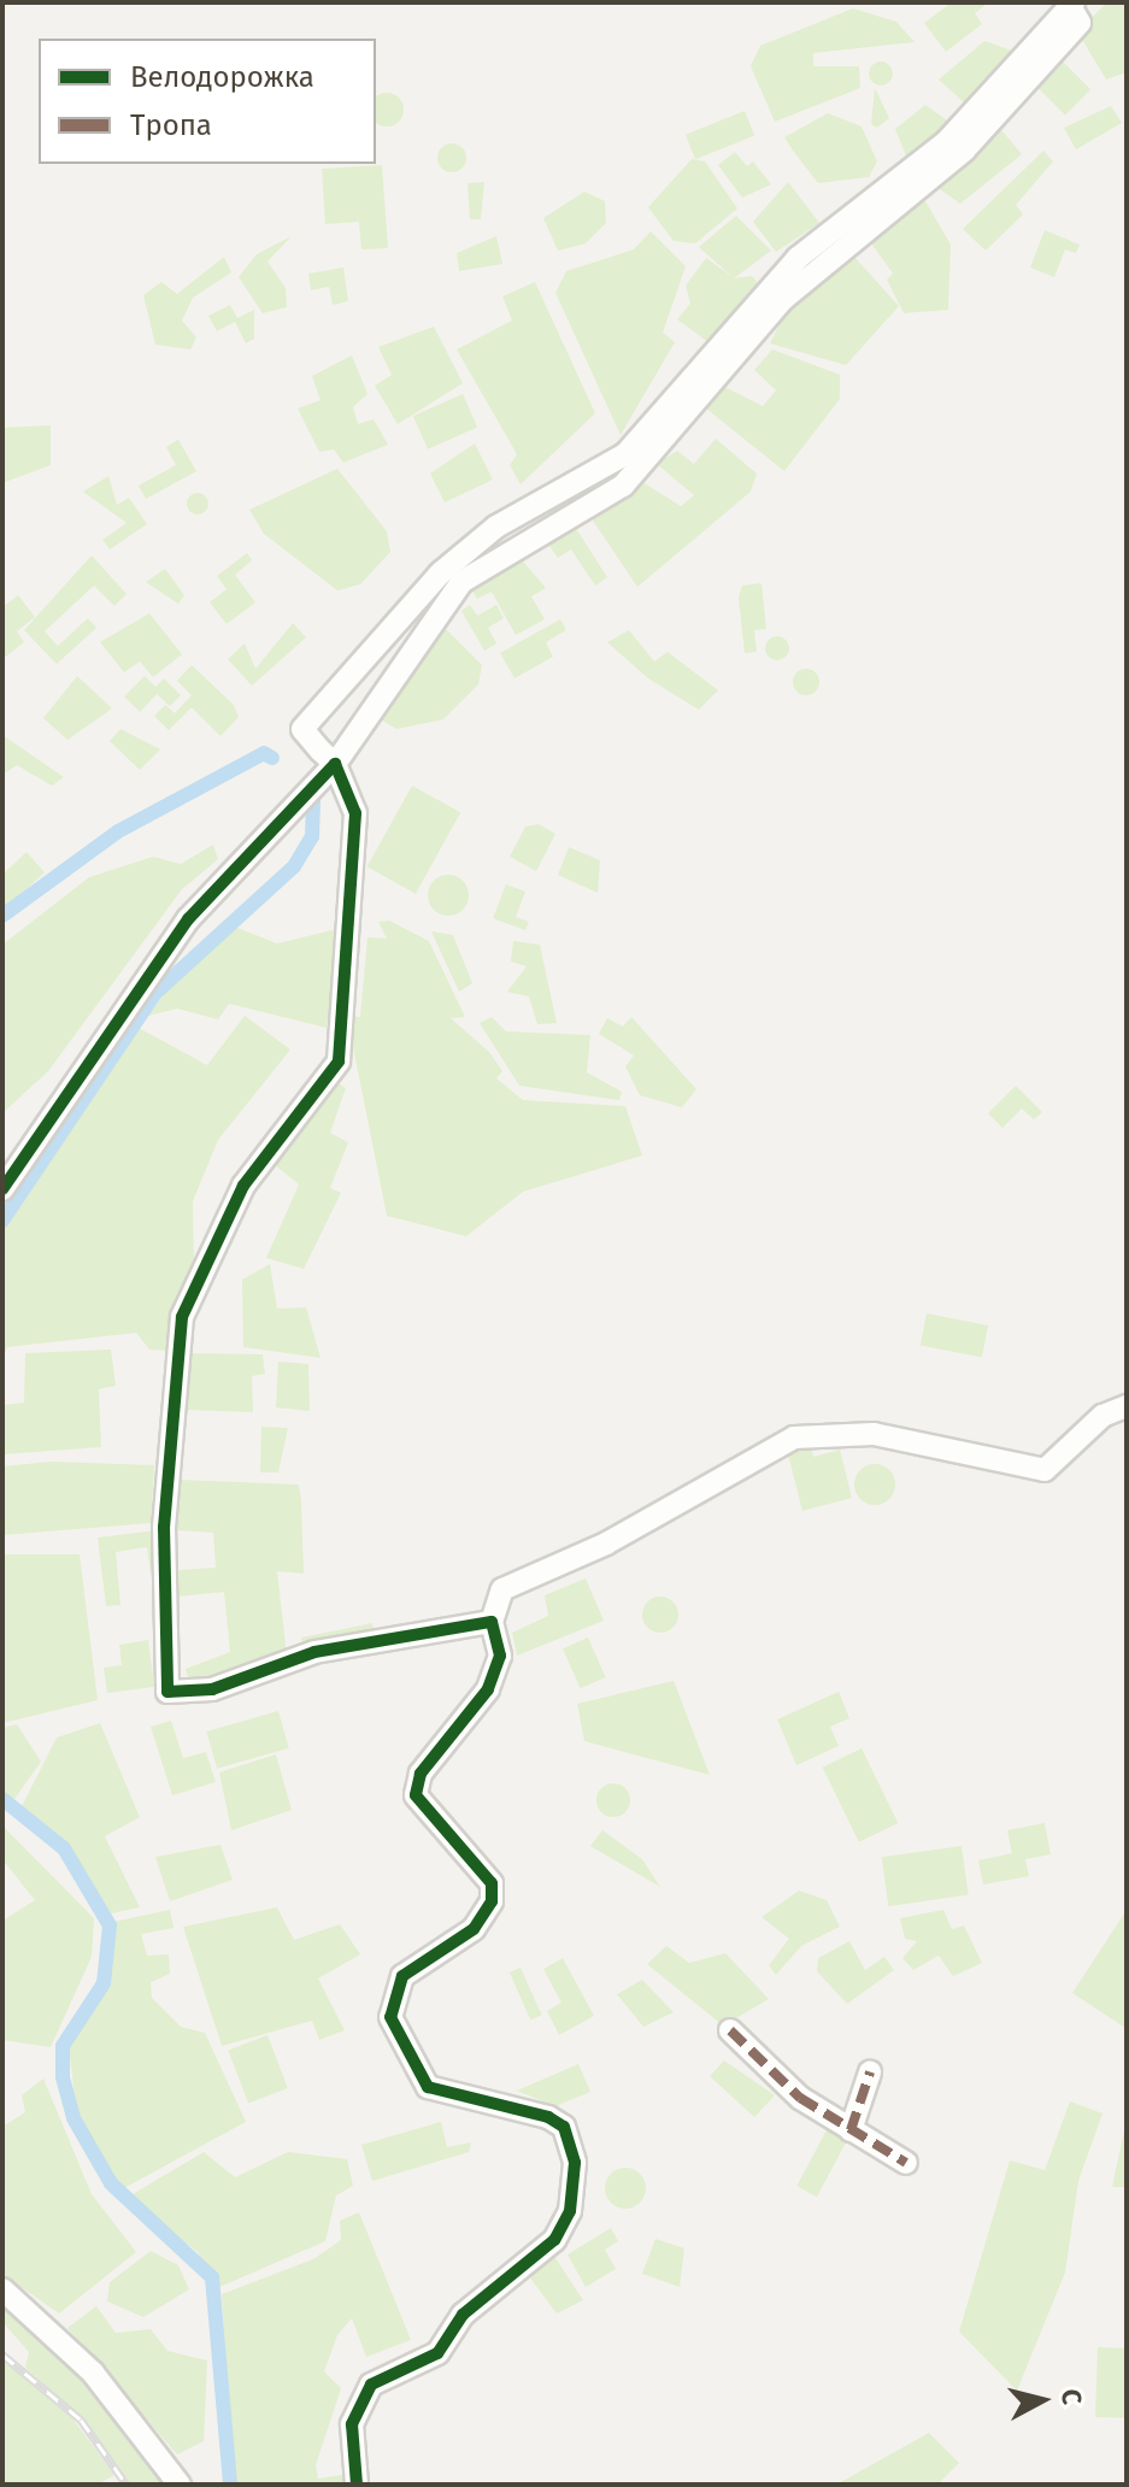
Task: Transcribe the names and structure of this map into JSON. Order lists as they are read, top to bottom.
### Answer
{
  "legend": ["Велодорожка", "Тропа"],
  "north": "right"
}
